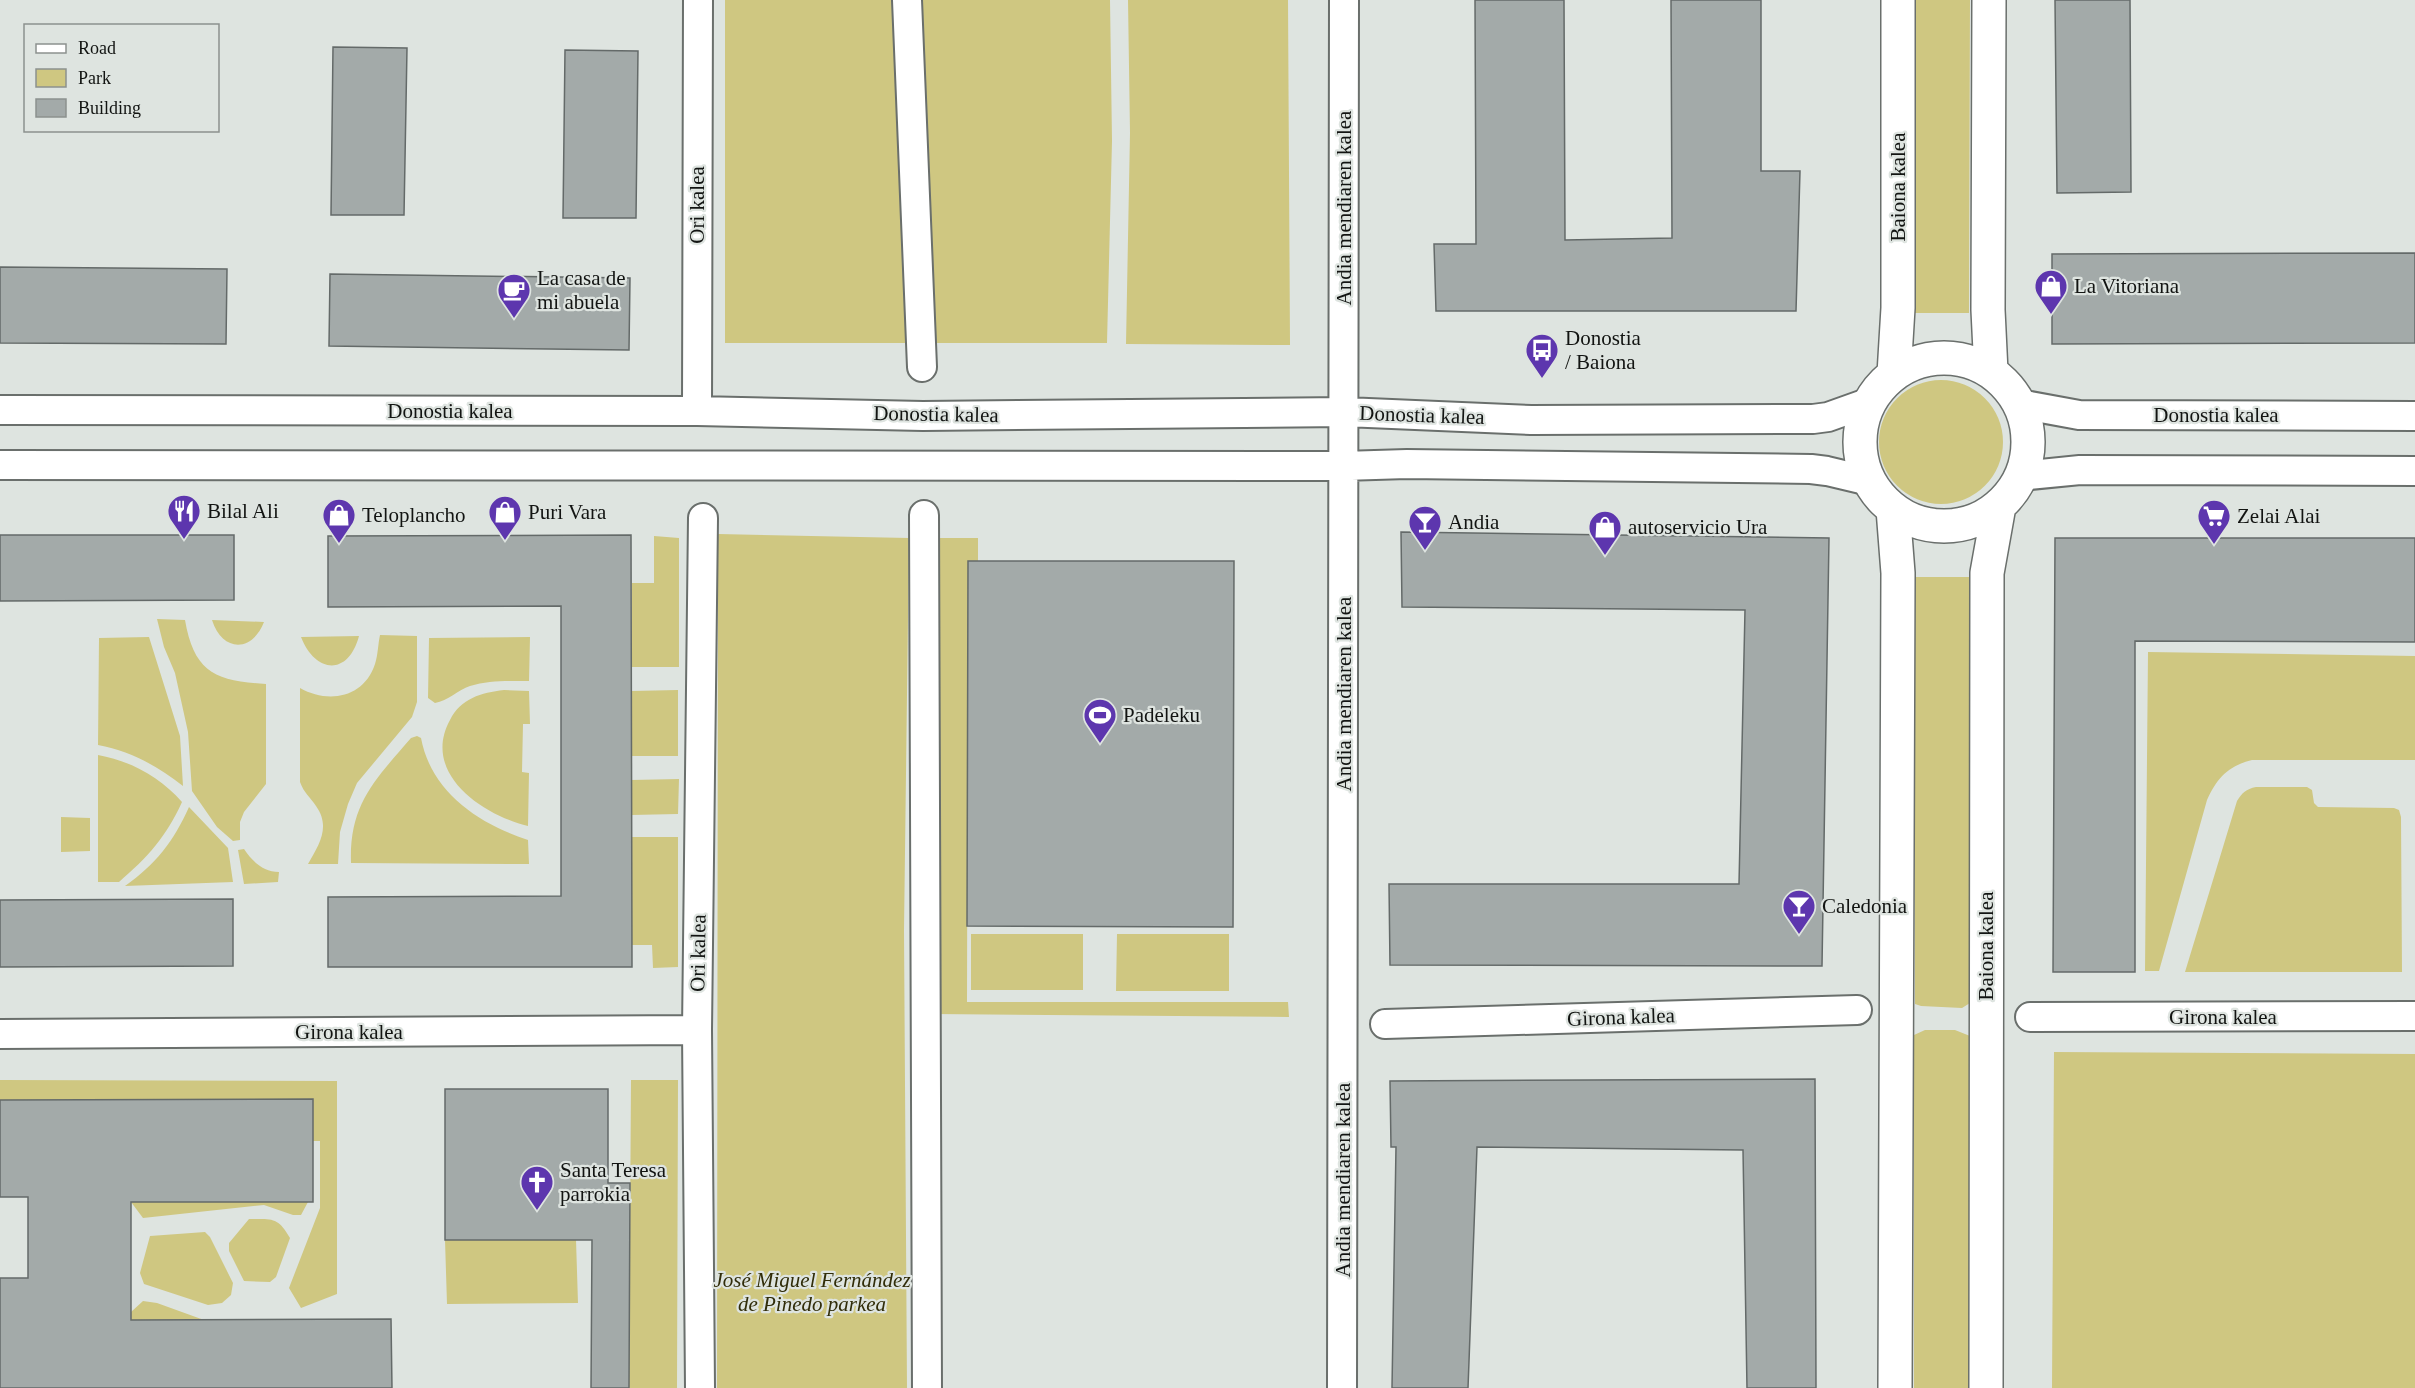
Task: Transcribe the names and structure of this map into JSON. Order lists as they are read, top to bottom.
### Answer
{
  "streets": {
    "street": [
      "Baiona kalea",
      "Ori kalea",
      "Andia mendiaren kalea",
      "Donostia kalea",
      "Girona kalea"
    ]
  },
  "crossings": [
    ["Baiona kalea", "Donostia kalea"],
    ["Ori kalea", "Donostia kalea"],
    ["Ori kalea", "Girona kalea"],
    ["Andia mendiaren kalea", "Donostia kalea"]
  ],
  "parks": ["José Miguel Fernández de Pinedo parkea"],
  "places": {
    "shop": [
      "La Vitoriana",
      "Puri Vara",
      "Teloplancho",
      "autoservicio Ura"
    ],
    "cafe": ["La casa de mi abuela"],
    "bus stop": ["Donostia / Baiona"],
    "restaurant": ["Bilal Ali"],
    "supermarket": ["Zelai Alai"],
    "bar": ["Andia", "Caledonia"],
    "sports": ["Padeleku"],
    "church": ["Santa Teresa parrokia"]
  },
  "legend": ["Road", "Park", "Building"]
}
